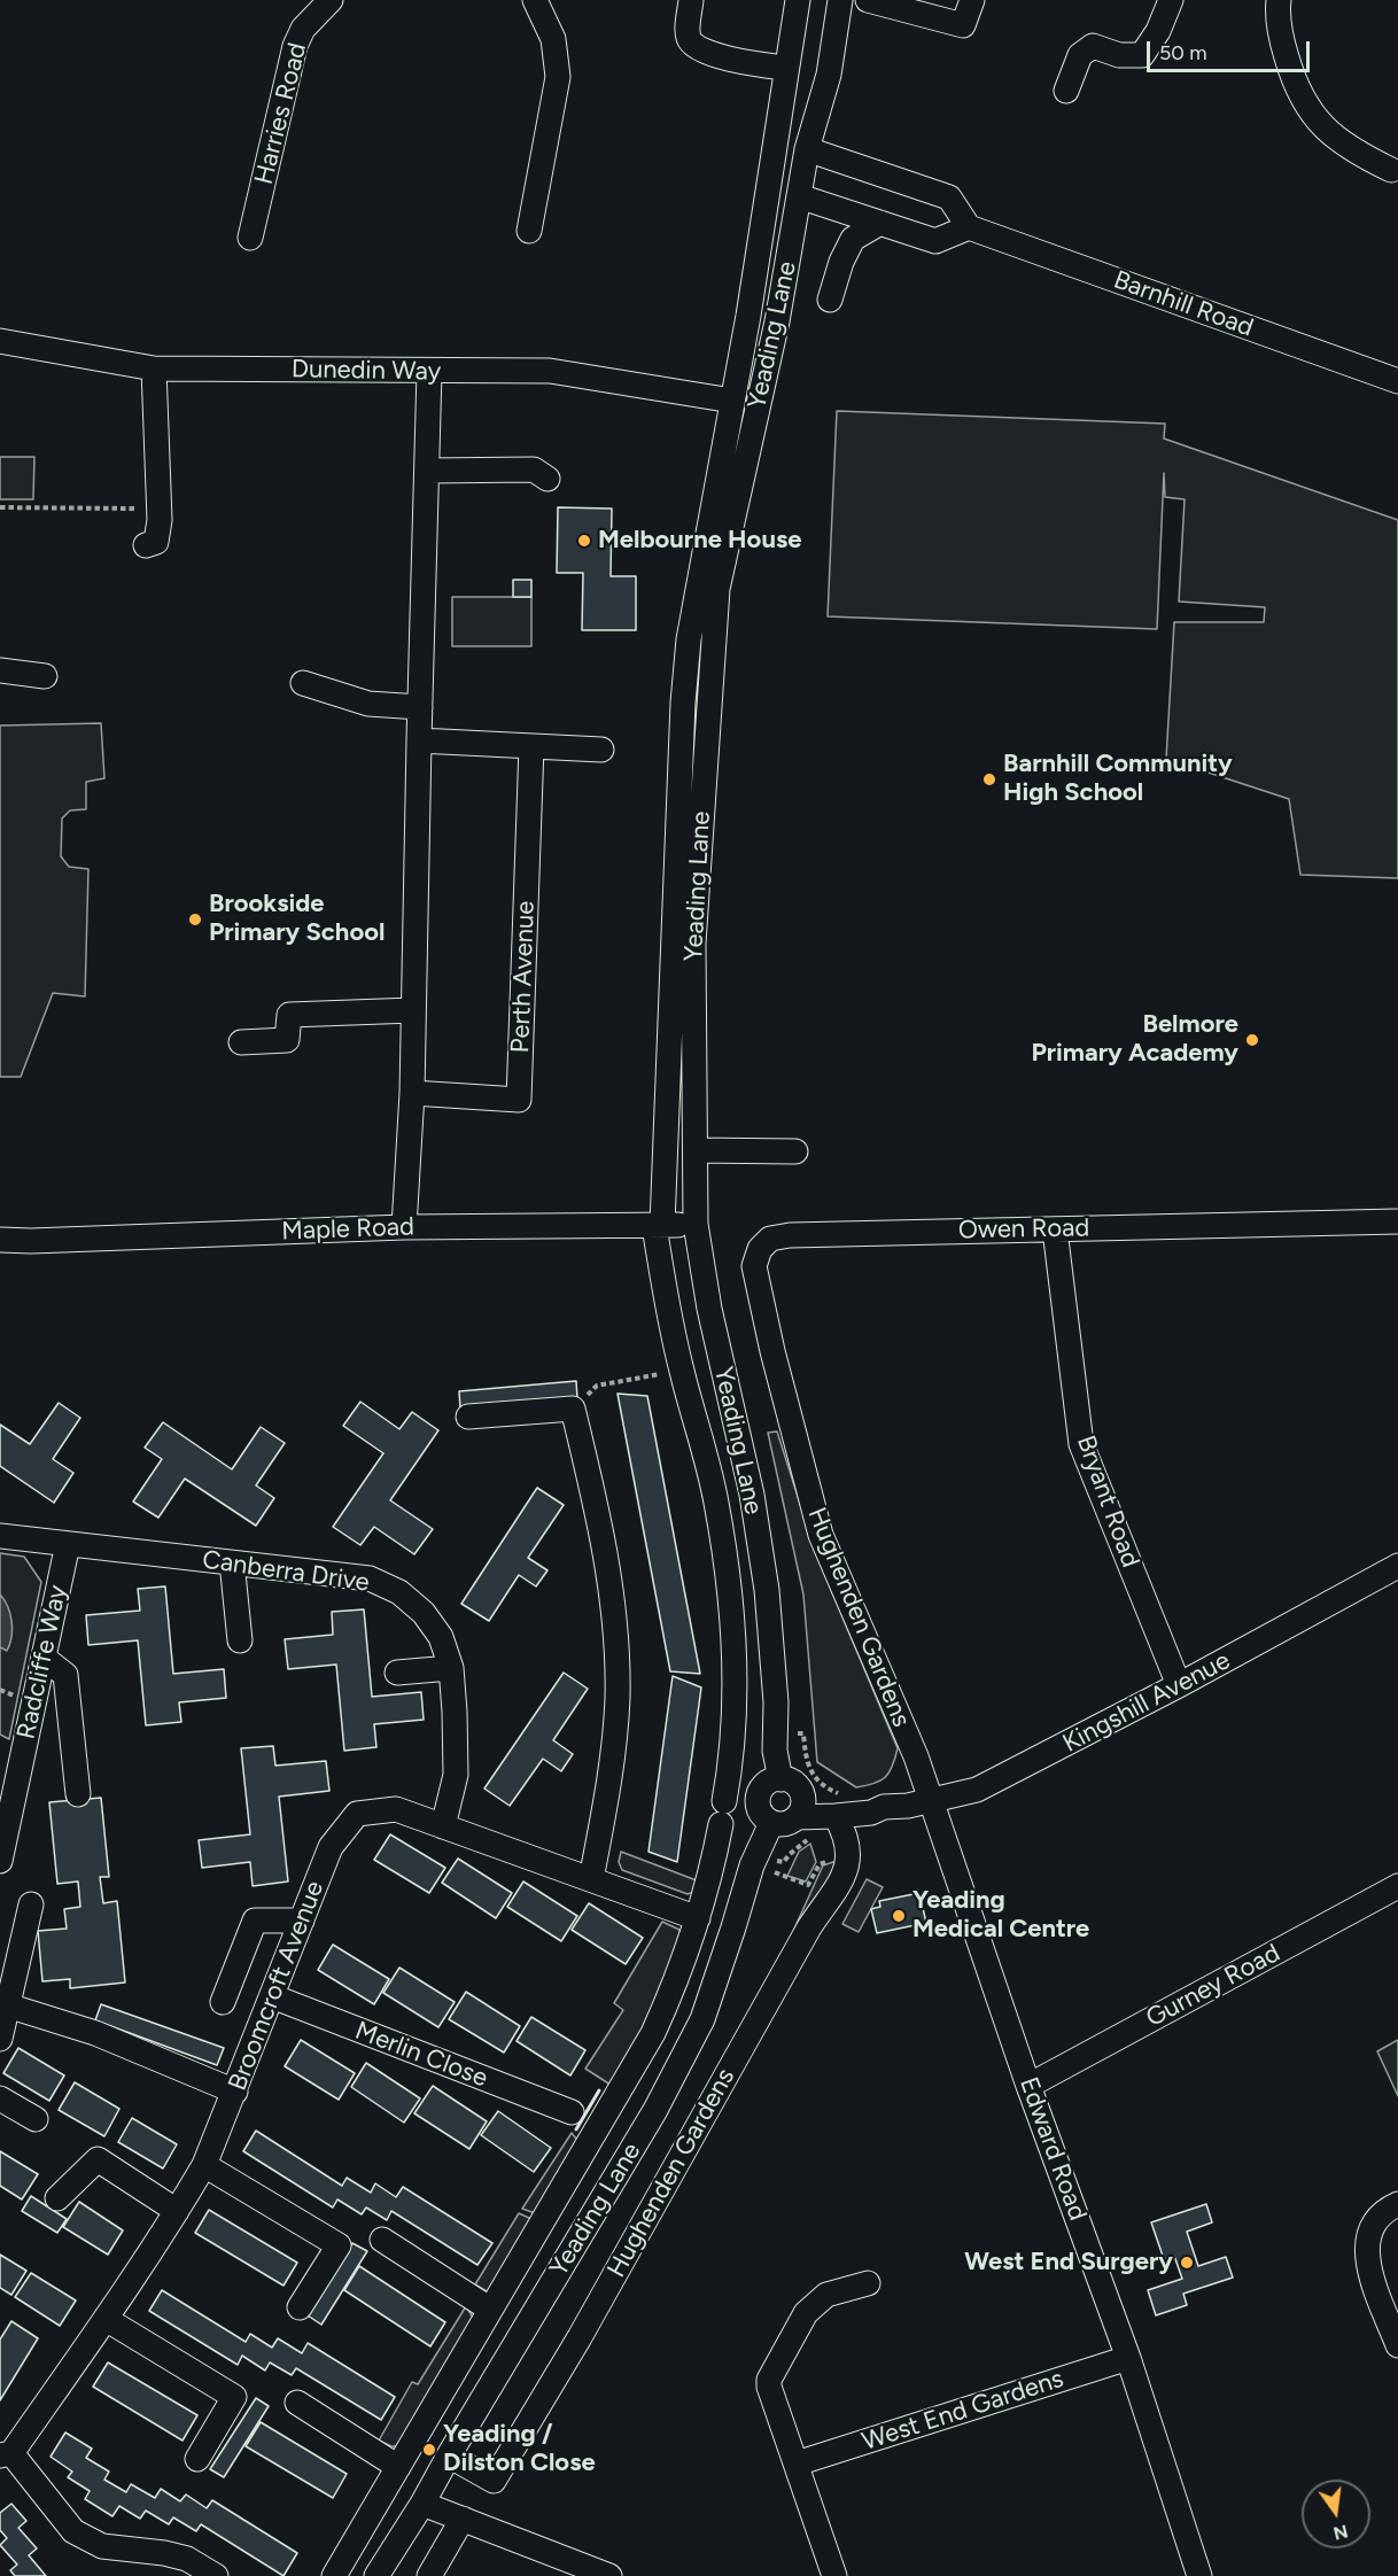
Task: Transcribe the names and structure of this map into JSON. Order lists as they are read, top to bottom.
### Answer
{
  "streets": {
    "street": [
      "Harries Road",
      "Barnhill Road",
      "Yeading Lane",
      "Dunedin Way",
      "Perth Avenue",
      "Maple Road",
      "Owen Road",
      "Bryant Road",
      "Canberra Drive",
      "Hughenden Gardens",
      "Radcliffe Way",
      "Kingshill Avenue",
      "Broomcroft Avenue",
      "Gurney Road",
      "Merlin Close",
      "Edward Road",
      "West End Gardens"
    ]
  },
  "crossings": [
    ["Yeading Lane", "Maple Road"],
    ["Yeading Lane", "Hughenden Gardens"],
    ["Yeading Lane", "Kingshill Avenue"],
    ["Owen Road", "Bryant Road"],
    ["Owen Road", "Hughenden Gardens"],
    ["Bryant Road", "Kingshill Avenue"],
    ["Canberra Drive", "Radcliffe Way"],
    ["Canberra Drive", "Broomcroft Avenue"],
    ["Hughenden Gardens", "Kingshill Avenue"],
    ["Hughenden Gardens", "Edward Road"],
    ["Kingshill Avenue", "Edward Road"],
    ["Broomcroft Avenue", "Merlin Close"],
    ["Gurney Road", "Edward Road"],
    ["Edward Road", "West End Gardens"]
  ],
  "places": [
    "Melbourne House",
    "Barnhill Community High School",
    "Brookside Primary School",
    "Belmore Primary Academy",
    "Yeading Medical Centre",
    "West End Surgery",
    "Yeading / Dilston Close"
  ],
  "scale_bar": "50 m",
  "north": "bottom"
}
